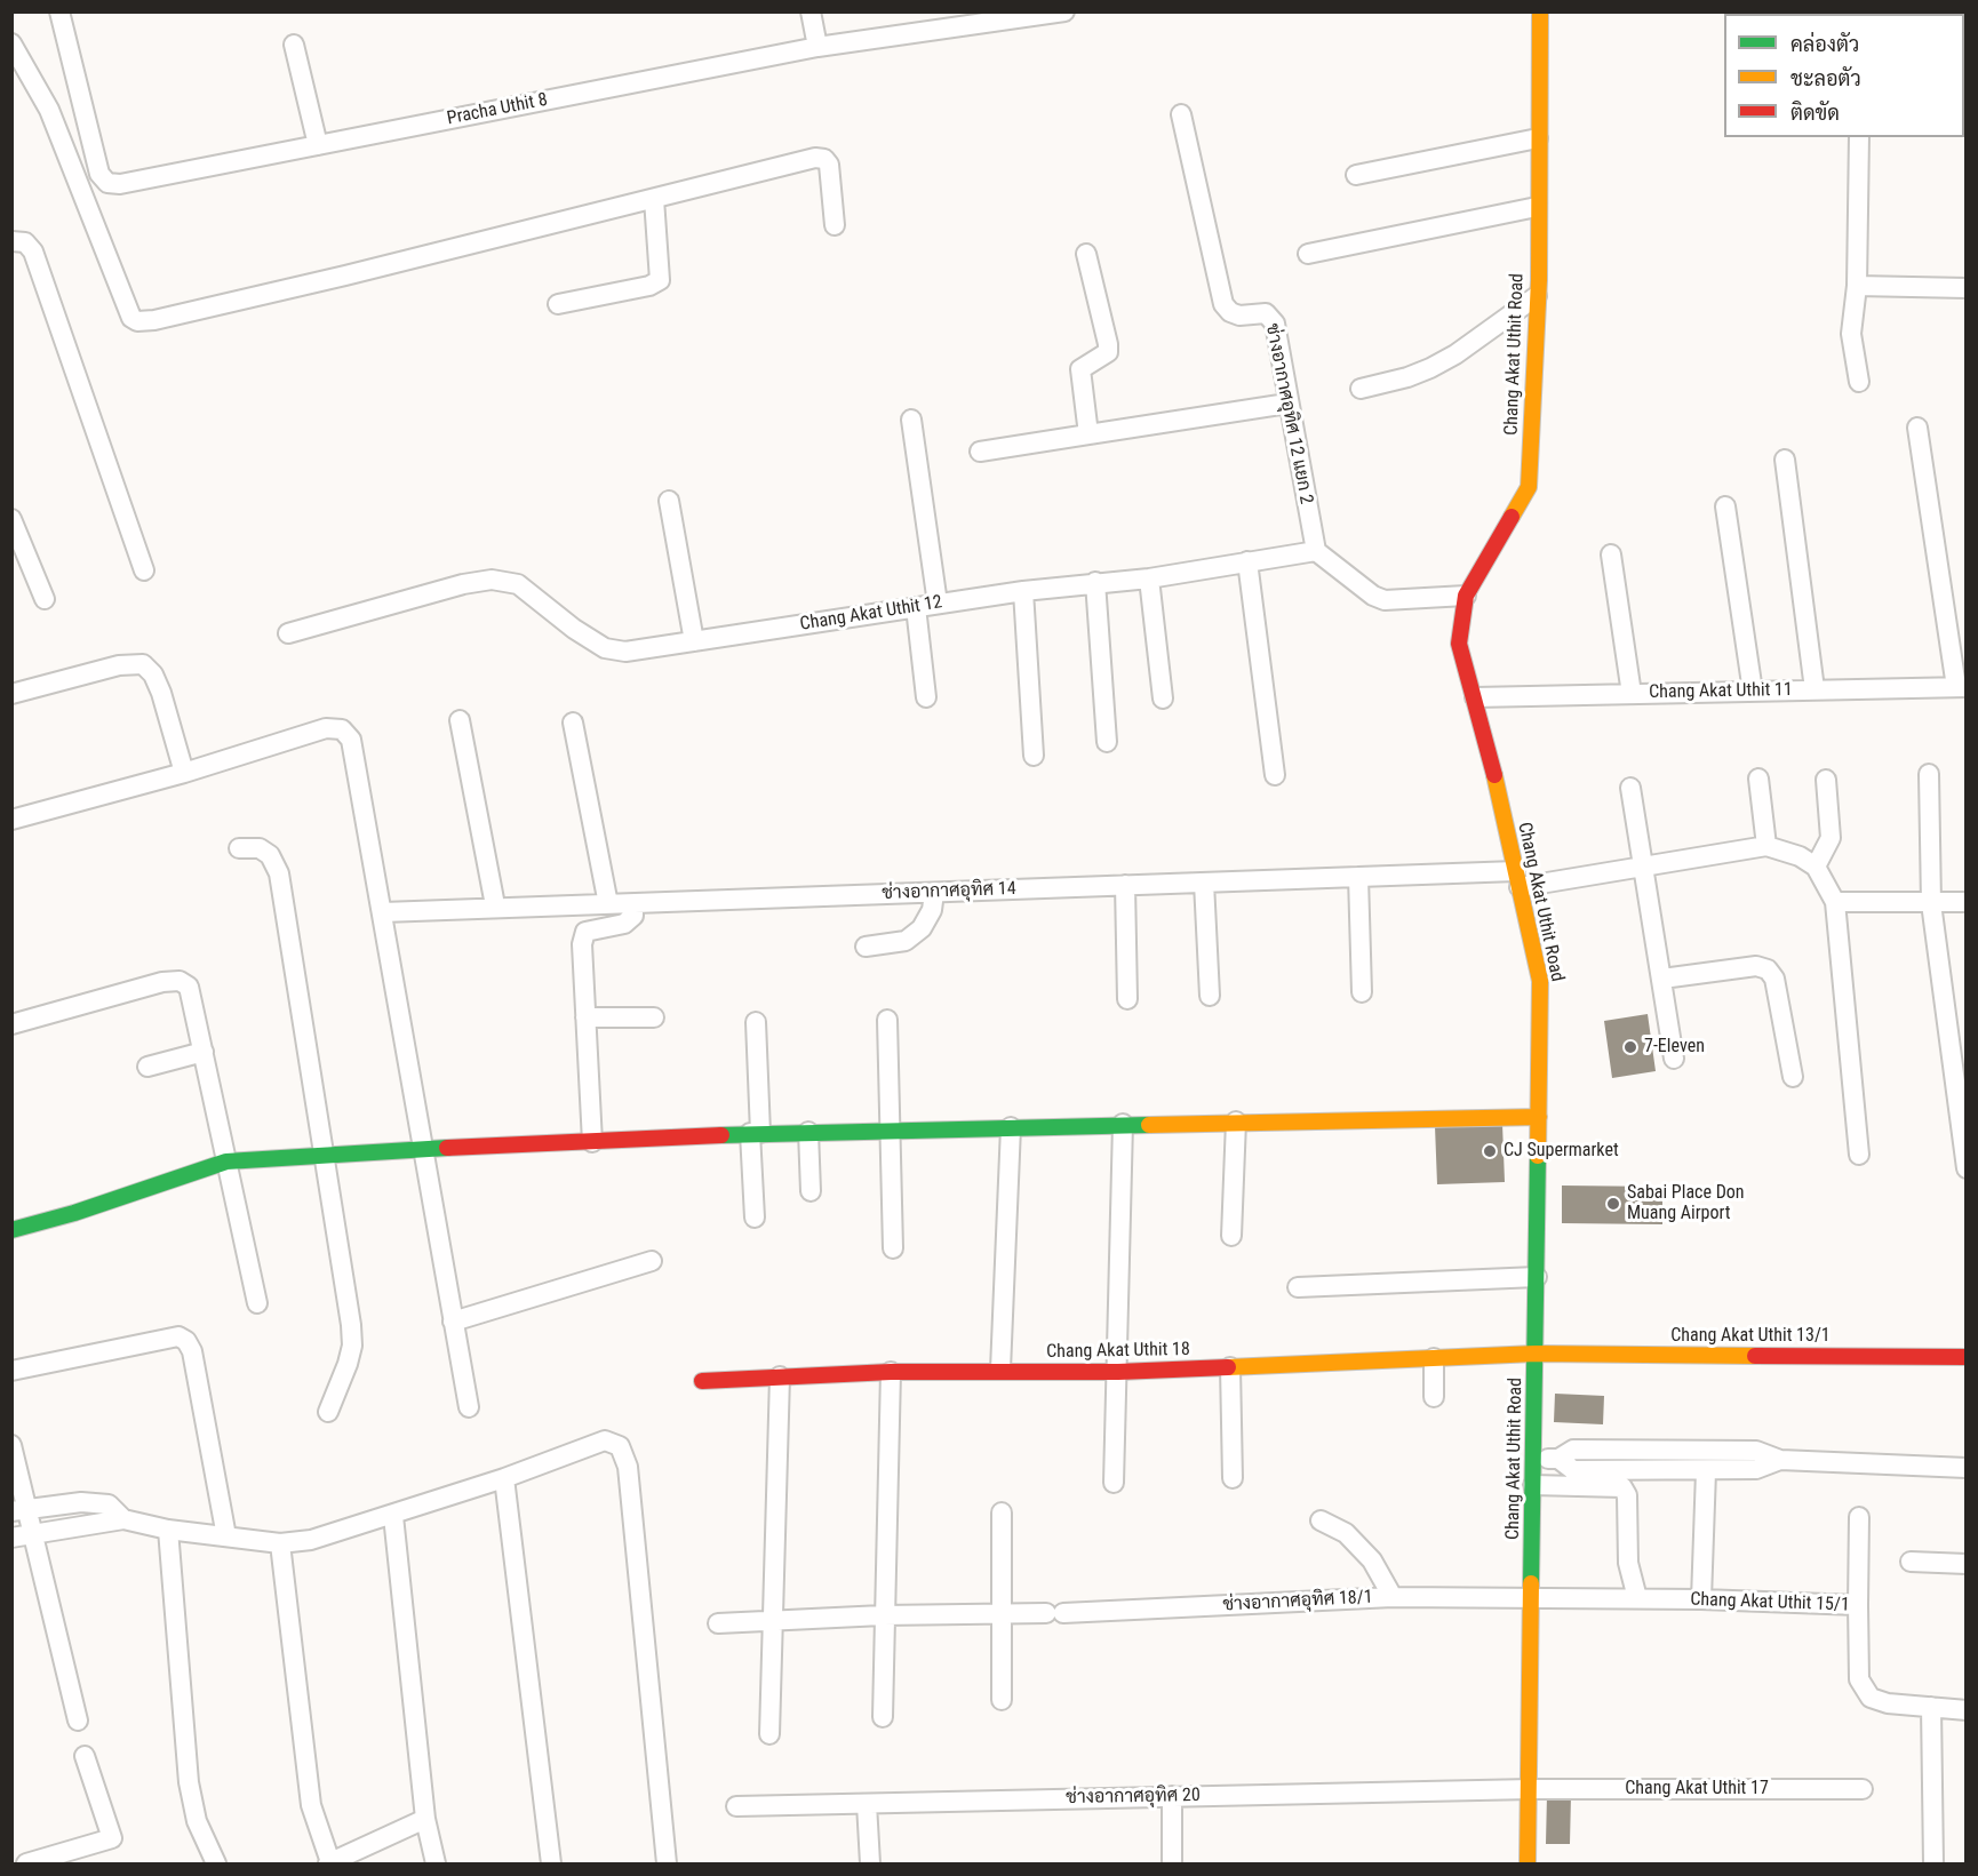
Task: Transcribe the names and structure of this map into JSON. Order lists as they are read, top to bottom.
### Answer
{
  "streets": {
    "street": [
      "Pracha Uthit 8",
      "Chang Akat Uthit Road",
      "ช่างอากาศอุทิศ 12 แยก 2",
      "Chang Akat Uthit 12",
      "Chang Akat Uthit 11",
      "ช่างอากาศอุทิศ 14",
      "Chang Akat Uthit 13/1",
      "Chang Akat Uthit 18",
      "ช่างอากาศอุทิศ 18/1",
      "Chang Akat Uthit 15/1",
      "Chang Akat Uthit 17",
      "ช่างอากาศอุทิศ 20"
    ]
  },
  "crossings": [
    ["Chang Akat Uthit Road", "Chang Akat Uthit 11"],
    ["Chang Akat Uthit Road", "ช่างอากาศอุทิศ 14"],
    ["Chang Akat Uthit Road", "Chang Akat Uthit 13/1"],
    ["Chang Akat Uthit Road", "Chang Akat Uthit 18"],
    ["Chang Akat Uthit Road", "ช่างอากาศอุทิศ 18/1"],
    ["Chang Akat Uthit Road", "Chang Akat Uthit 15/1"],
    ["Chang Akat Uthit Road", "Chang Akat Uthit 17"],
    ["Chang Akat Uthit Road", "ช่างอากาศอุทิศ 20"],
    ["ช่างอากาศอุทิศ 12 แยก 2", "Chang Akat Uthit 12"],
    ["Chang Akat Uthit 13/1", "Chang Akat Uthit 18"],
    ["ช่างอากาศอุทิศ 18/1", "Chang Akat Uthit 15/1"],
    ["Chang Akat Uthit 17", "ช่างอากาศอุทิศ 20"]
  ],
  "places": ["7-Eleven", "CJ Supermarket", "Sabai Place Don Muang Airport"],
  "legend": ["คล่องตัว", "ชะลอตัว", "ติดขัด"]
}
